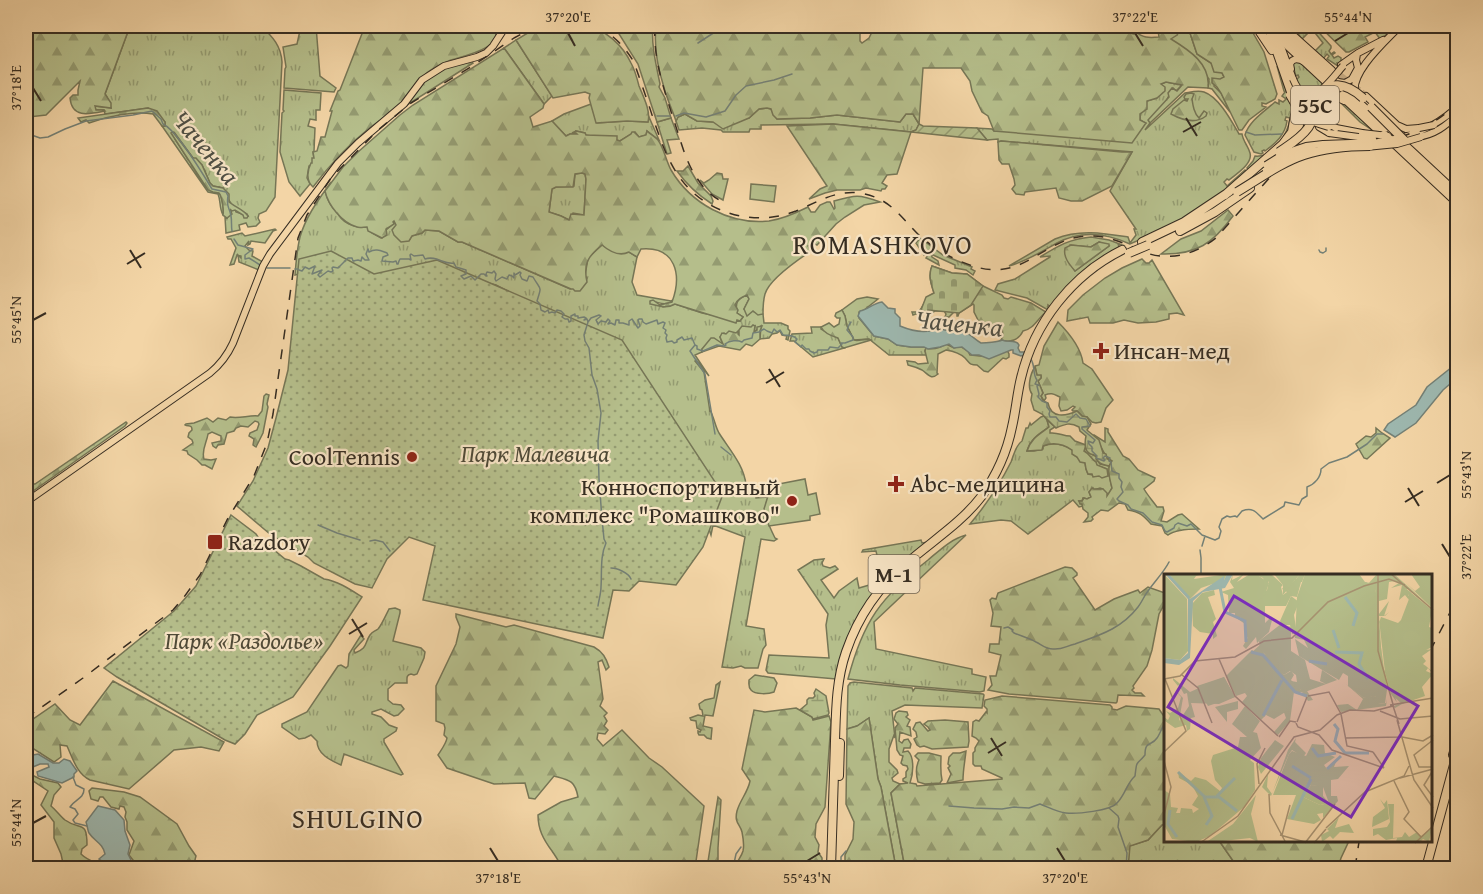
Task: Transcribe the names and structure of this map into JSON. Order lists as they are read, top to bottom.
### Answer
{
  "streets": {
    "highway": ["55C", "М-1"]
  },
  "crossings": [
    ["55C", "М-1"]
  ],
  "districts": ["ROMASHKOVO", "SHULGINO"],
  "water": ["Чаченка"],
  "parks": ["Парк Малевича", "Парк «Раздолье»"],
  "places": {
    "health": ["Инсан-мед", "Abc-медицина"],
    "other": ["CoolTennis", "Конноспортивный комплекс \"Ромашково\""],
    "transit": ["Razdory"]
  },
  "coordinates": [
    "37°20'E",
    "37°22'E",
    "55°44'N",
    "37°18'E",
    "55°45'N",
    "55°43'N"
  ]
}
